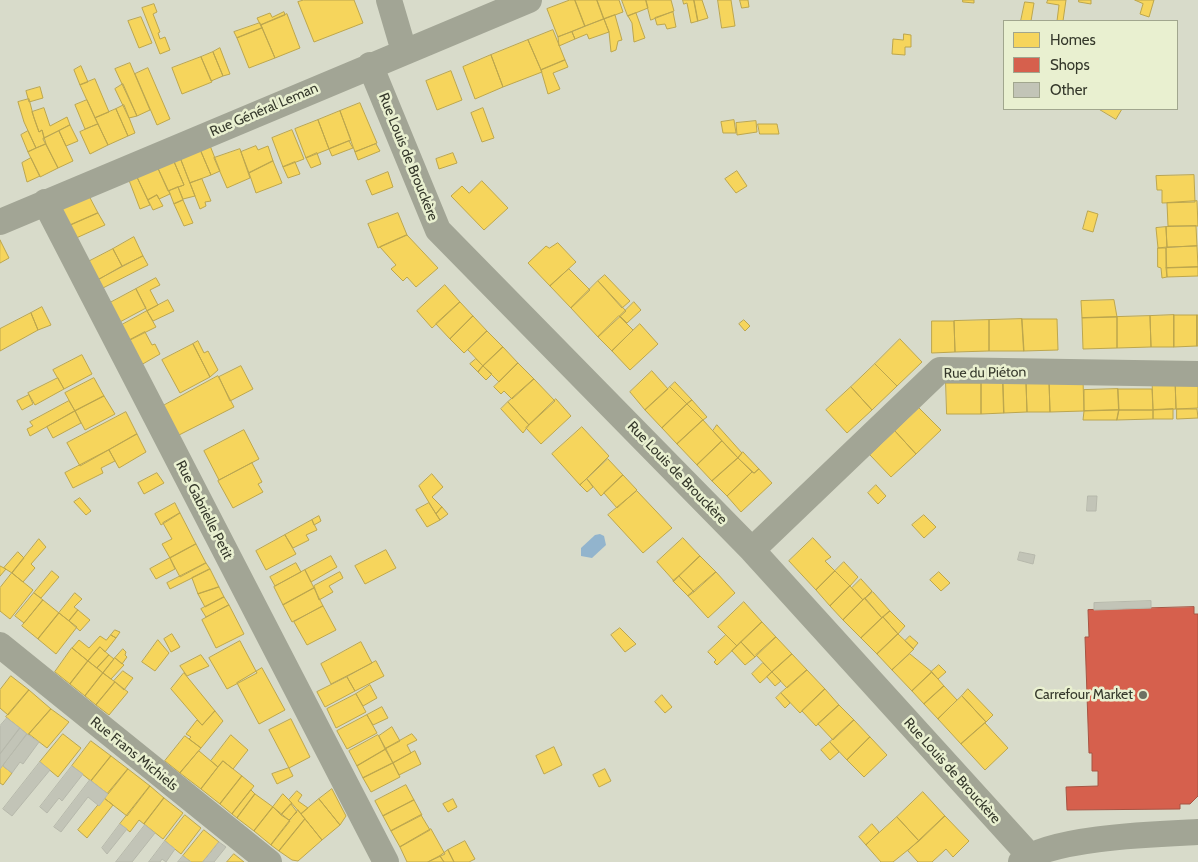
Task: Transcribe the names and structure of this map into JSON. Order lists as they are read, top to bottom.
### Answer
{
  "streets": {
    "street": [
      "Rue Général Leman",
      "Rue Louis de Brouckère",
      "Rue du Piéton",
      "Rue Gabrielle Petit",
      "Rue Frans Michiels"
    ]
  },
  "crossings": [
    ["Rue Général Leman", "Rue Louis de Brouckère"],
    ["Rue Général Leman", "Rue Gabrielle Petit"],
    ["Rue Louis de Brouckère", "Rue du Piéton"]
  ],
  "places": ["Carrefour Market"],
  "legend": ["Homes", "Shops", "Other"]
}
